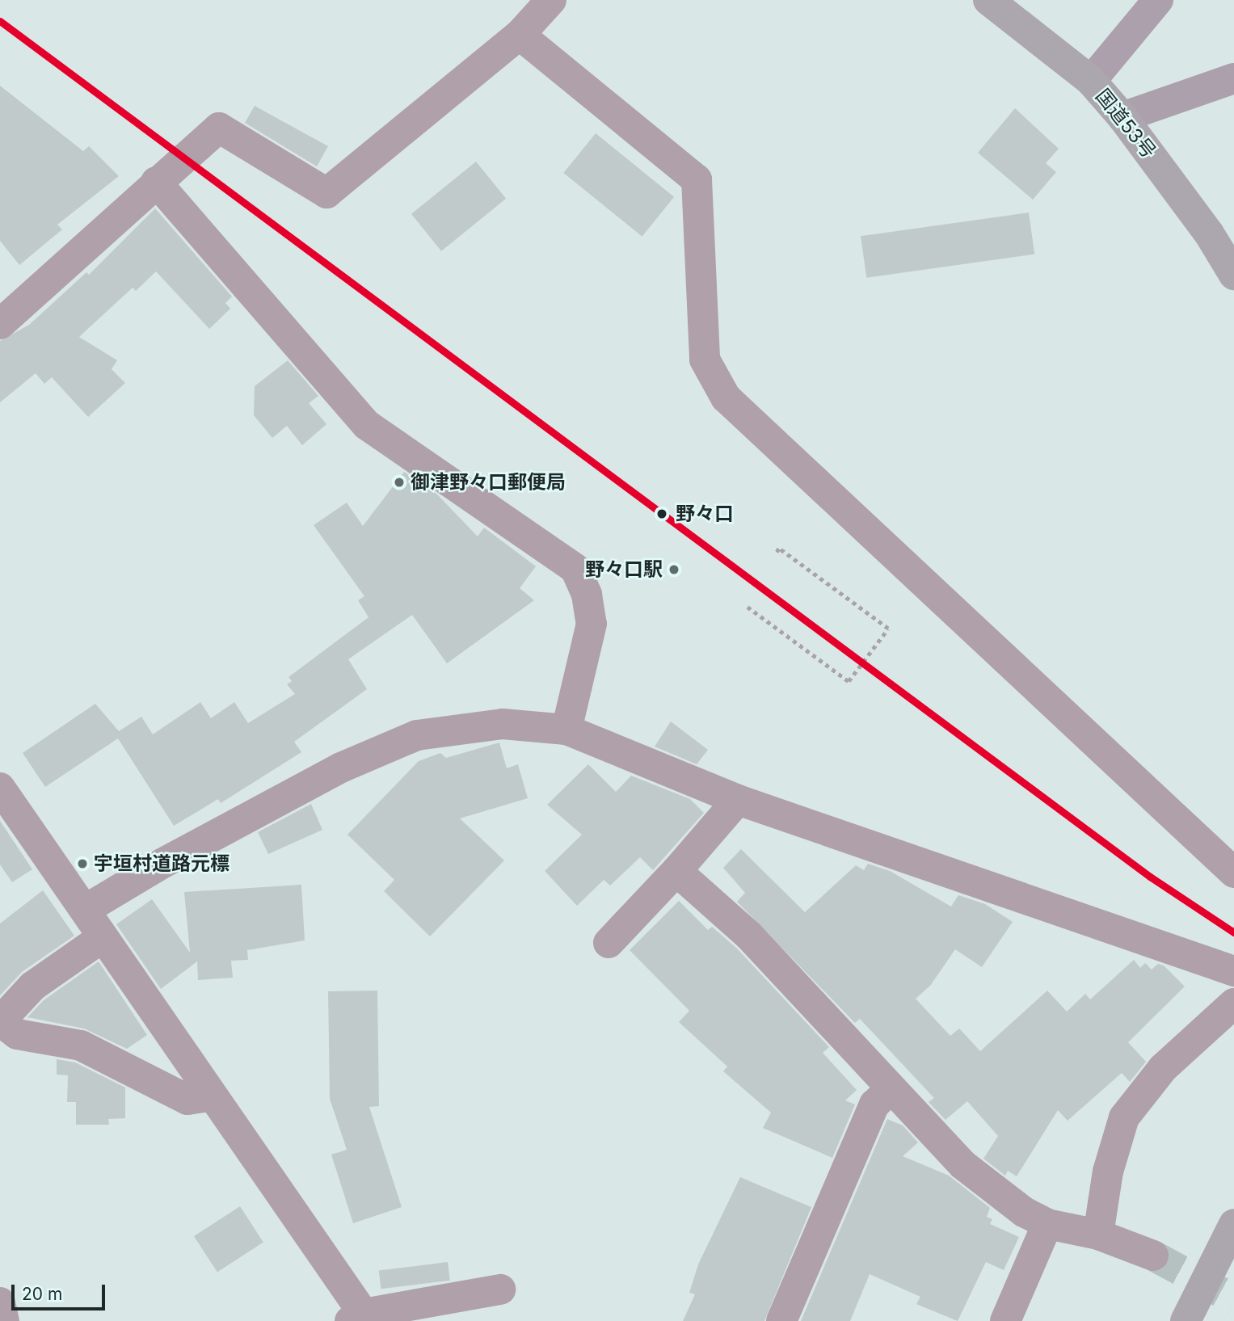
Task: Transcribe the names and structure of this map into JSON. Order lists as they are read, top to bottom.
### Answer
{
  "streets": {
    "highway": ["国道53号"]
  },
  "places": [
    "御津野々口郵便局",
    "野々口",
    "野々口駅",
    "宇垣村道路元標"
  ],
  "scale_bar": "20 m"
}
